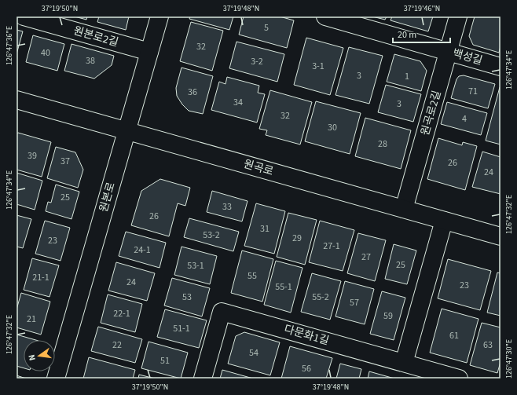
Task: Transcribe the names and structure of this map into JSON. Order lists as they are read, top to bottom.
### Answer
{
  "streets": {
    "street": [
      "원본로2길",
      "백성길",
      "원곡로2길",
      "원곡로",
      "원본로",
      "다문화1길"
    ]
  },
  "crossings": [
    ["원본로2길", "원본로"],
    ["백성길", "원곡로2길"],
    ["원곡로2길", "원곡로"],
    ["원곡로", "원본로"]
  ],
  "house_numbers": [
    "5",
    "32",
    "40",
    "38",
    "3-2",
    "3-1",
    "3",
    "1",
    "71",
    "36",
    "34",
    "3",
    "32",
    "4",
    "30",
    "28",
    "39",
    "37",
    "26",
    "24",
    "25",
    "33",
    "26",
    "31",
    "53-2",
    "29",
    "23",
    "27-1",
    "24-1",
    "27",
    "25",
    "53-1",
    "55",
    "21-1",
    "24",
    "23",
    "55-1",
    "53",
    "55-2",
    "57",
    "22-1",
    "59",
    "21",
    "51-1",
    "61",
    "22",
    "63",
    "54",
    "51",
    "56"
  ],
  "scale_bar": "20 m",
  "north": "left",
  "coordinates": [
    "37°19'50\"N",
    "37°19'48\"N",
    "37°19'46\"N",
    "126°47'36\"E",
    "126°47'34\"E",
    "126°47'32\"E",
    "126°47'30\"E"
  ]
}
